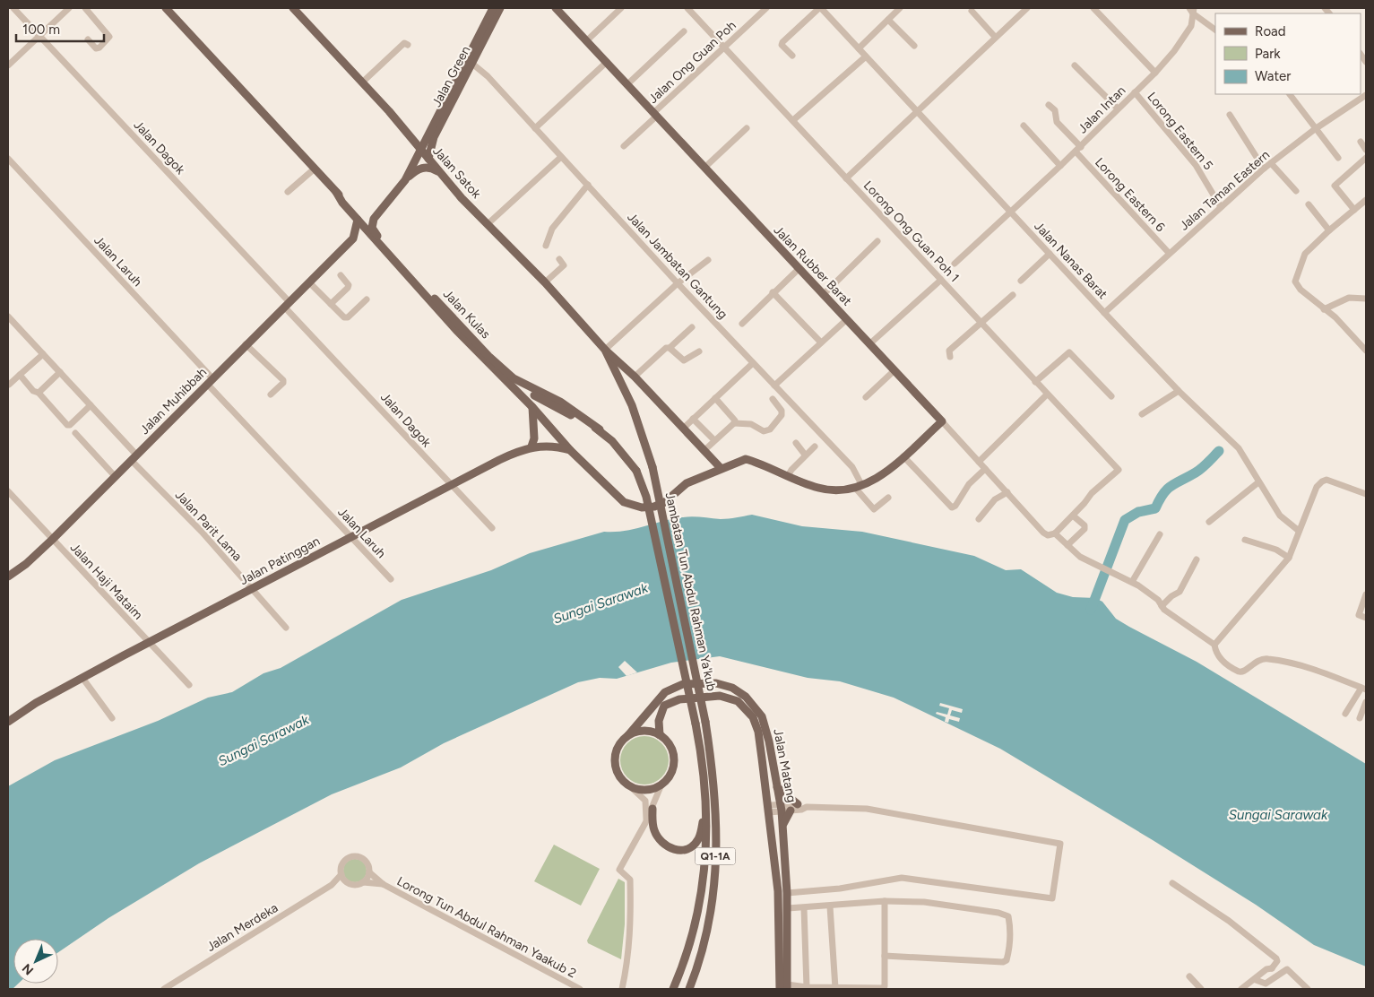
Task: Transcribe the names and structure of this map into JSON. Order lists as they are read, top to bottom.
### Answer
{
  "streets": {
    "main road": [
      "Jalan Green",
      "Jalan Satok",
      "Jalan Rubber Barat",
      "Jalan Kulas",
      "Jalan Muhibbah",
      "Jalan Patinggan",
      "Jambatan Tun Abdul Rahman Ya'kub",
      "Jalan Matang",
      "Q1-1A"
    ],
    "street": [
      "Jalan Ong Guan Poh",
      "Jalan Intan",
      "Lorong Eastern 5",
      "Jalan Dagok",
      "Jalan Taman Eastern",
      "Lorong Eastern 6",
      "Lorong Ong Guan Poh 1",
      "Jalan Nanas Barat",
      "Jalan Laruh",
      "Jalan Jambatan Gantung",
      "Jalan Parit Lama",
      "Jalan Haji Mataim",
      "Jalan Merdeka",
      "Lorong Tun Abdul Rahman Yaakub 2"
    ]
  },
  "crossings": [
    ["Jalan Ong Guan Poh", "Lorong Ong Guan Poh 1"],
    ["Jalan Ong Guan Poh", "Jalan Rubber Barat"],
    ["Jalan Green", "Jalan Satok"],
    ["Jalan Green", "Jalan Jambatan Gantung"],
    ["Jalan Intan", "Lorong Eastern 5"],
    ["Jalan Intan", "Lorong Eastern 6"],
    ["Jalan Intan", "Jalan Nanas Barat"],
    ["Lorong Eastern 5", "Jalan Taman Eastern"],
    ["Jalan Dagok", "Jalan Muhibbah"],
    ["Jalan Dagok", "Jalan Patinggan"],
    ["Jalan Satok", "Jalan Kulas"],
    ["Jalan Satok", "Jambatan Tun Abdul Rahman Ya'kub"],
    ["Jalan Taman Eastern", "Lorong Eastern 6"],
    ["Jalan Taman Eastern", "Jalan Nanas Barat"],
    ["Jalan Laruh", "Jalan Muhibbah"],
    ["Jalan Laruh", "Jalan Patinggan"],
    ["Jalan Jambatan Gantung", "Jalan Kulas"],
    ["Jalan Kulas", "Jalan Patinggan"],
    ["Jalan Kulas", "Jambatan Tun Abdul Rahman Ya'kub"],
    ["Jalan Muhibbah", "Jalan Parit Lama"],
    ["Jalan Muhibbah", "Jalan Haji Mataim"],
    ["Jalan Parit Lama", "Jalan Patinggan"],
    ["Jalan Patinggan", "Jalan Haji Mataim"]
  ],
  "water": ["Sungai Sarawak"],
  "legend": ["Road", "Park", "Water"],
  "scale_bar": "100 m",
  "north": "bottom left"
}
